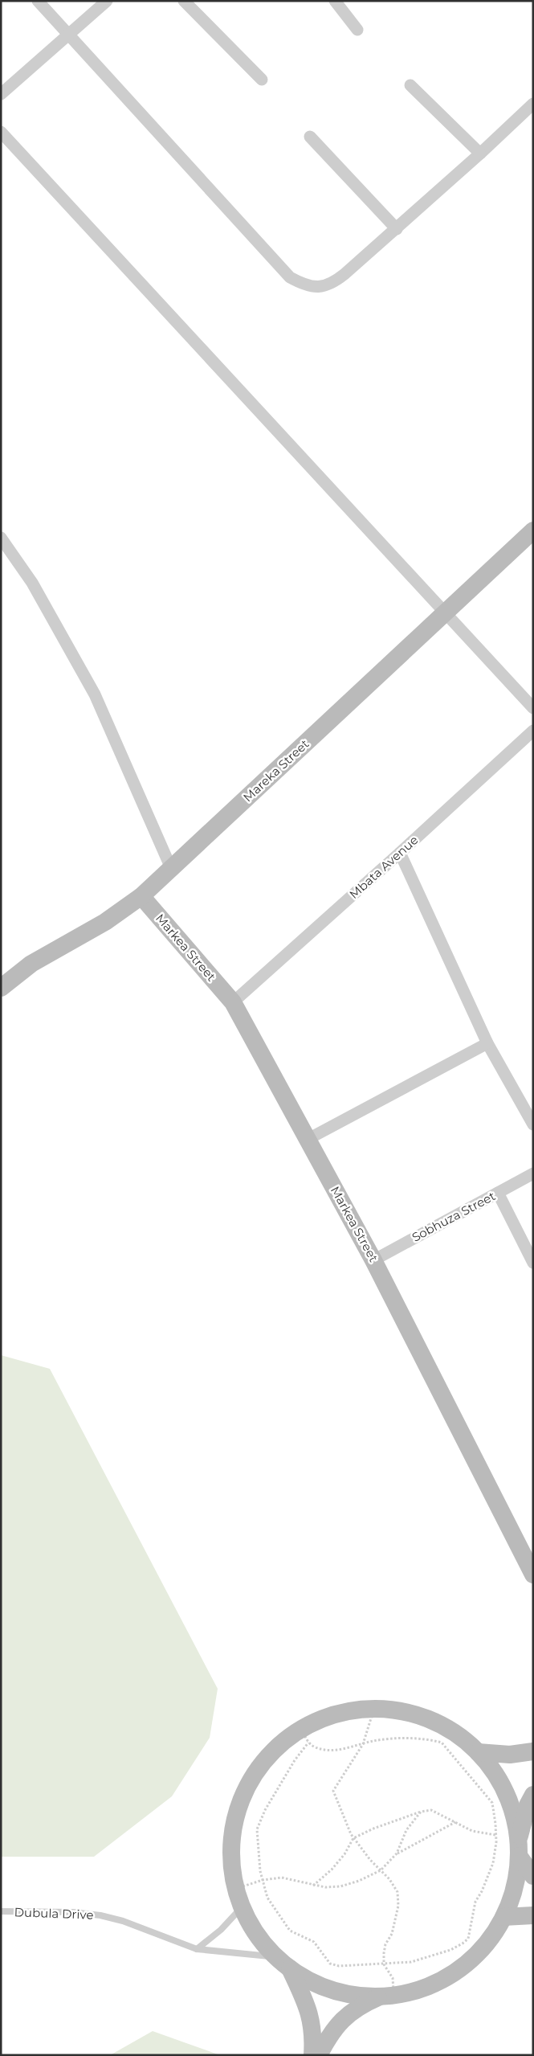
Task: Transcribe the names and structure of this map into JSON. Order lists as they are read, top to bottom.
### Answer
{
  "streets": {
    "street": [
      "Mareka Street",
      "Mbata Avenue",
      "Markea Street",
      "Sobhuza Street"
    ],
    "lane": ["Dubula Drive"]
  },
  "crossings": [
    ["Mareka Street", "Markea Street"],
    ["Mbata Avenue", "Markea Street"],
    ["Markea Street", "Sobhuza Street"]
  ]
}
